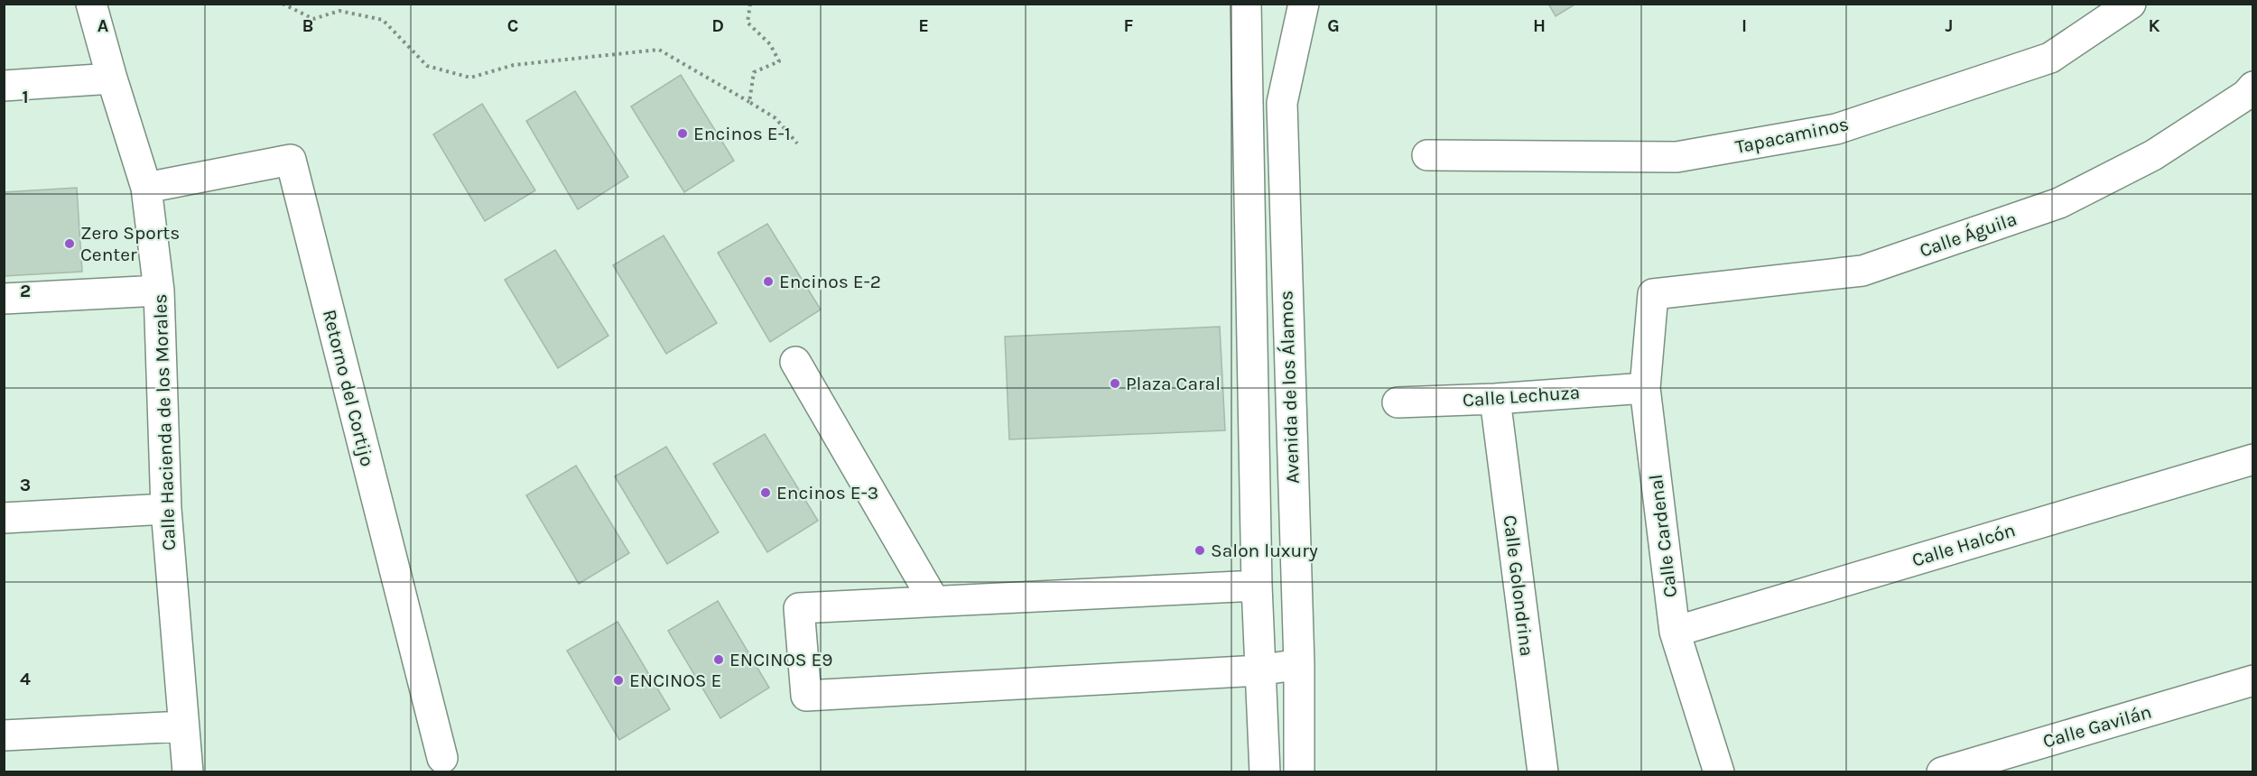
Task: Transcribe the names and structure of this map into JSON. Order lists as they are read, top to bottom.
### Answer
{
  "streets": {
    "street": [
      "Tapacaminos",
      "Calle Águila",
      "Avenida de los Álamos",
      "Retorno del Cortijo",
      "Calle Lechuza",
      "Calle Hacienda de los Morales",
      "Calle Cardenal",
      "Calle Halcón",
      "Calle Golondrina",
      "Calle Gavilán"
    ]
  },
  "crossings": [
    ["Calle Águila", "Calle Cardenal"],
    ["Retorno del Cortijo", "Calle Hacienda de los Morales"],
    ["Calle Lechuza", "Calle Cardenal"],
    ["Calle Lechuza", "Calle Golondrina"],
    ["Calle Cardenal", "Calle Halcón"]
  ],
  "places": [
    "Encinos E-1",
    "Zero Sports Center",
    "Encinos E-2",
    "Plaza Caral",
    "Encinos E-3",
    "Salon luxury",
    "ENCINOS E9",
    "ENCINOS E"
  ],
  "grid": {
    "columns": [
      "A",
      "B",
      "C",
      "D",
      "E",
      "F",
      "G",
      "H",
      "I",
      "J",
      "K"
    ],
    "rows": [
      "1",
      "2",
      "3",
      "4"
    ]
  }
}
